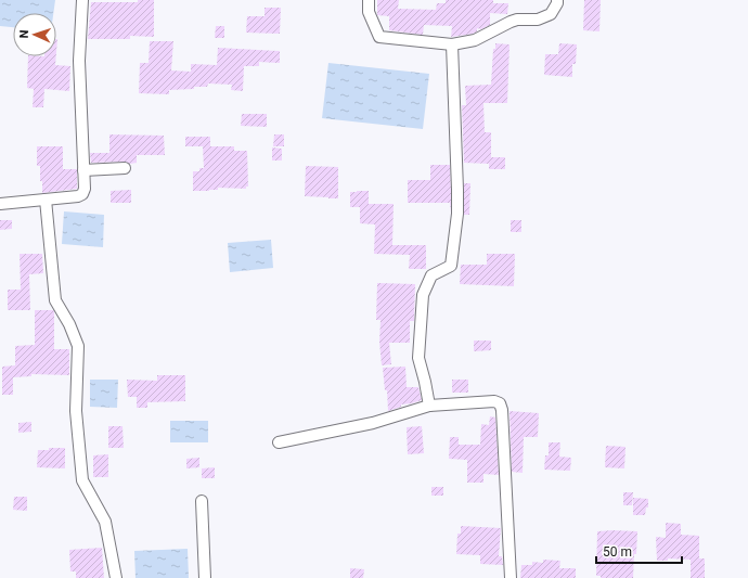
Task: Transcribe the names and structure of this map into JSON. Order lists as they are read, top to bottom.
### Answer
{
  "scale_bar": "50 m",
  "north": "left"
}
